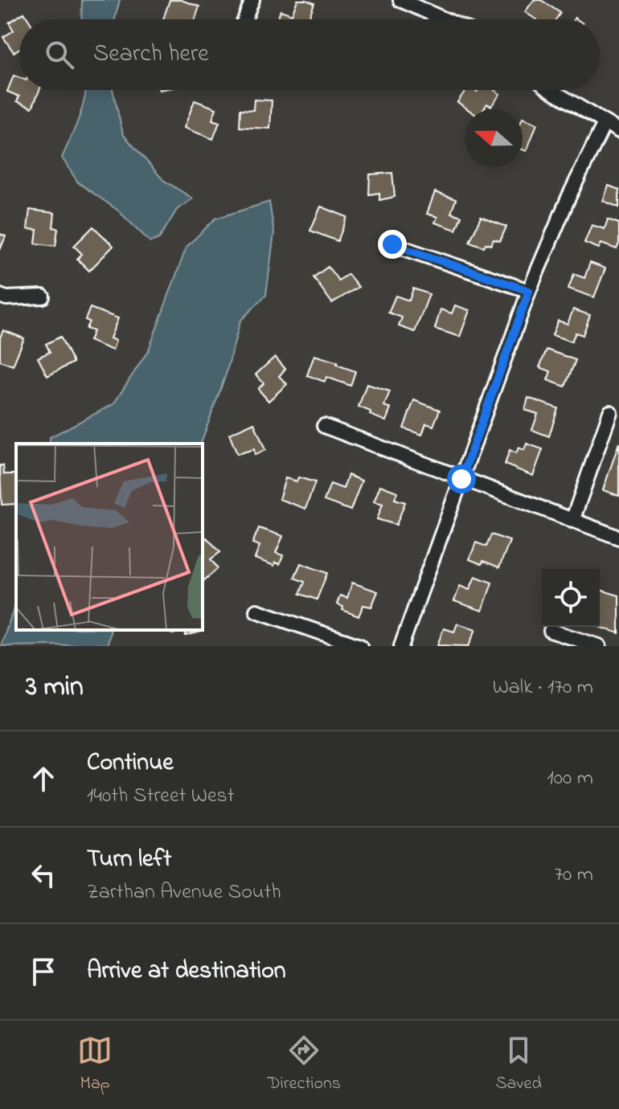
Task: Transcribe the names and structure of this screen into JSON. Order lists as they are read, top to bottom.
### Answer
{
  "north": "left",
  "page": {
    "search": "Search here",
    "heading": ["3 min", "Walk · 170 m"],
    "list": [
      ["Continue", "140th Street West", "100 m"],
      ["Turn left", "Zarthan Avenue South", "70 m"],
      "Arrive at destination"
    ],
    "nav": ["Map", "Directions", "Saved"]
  }
}
